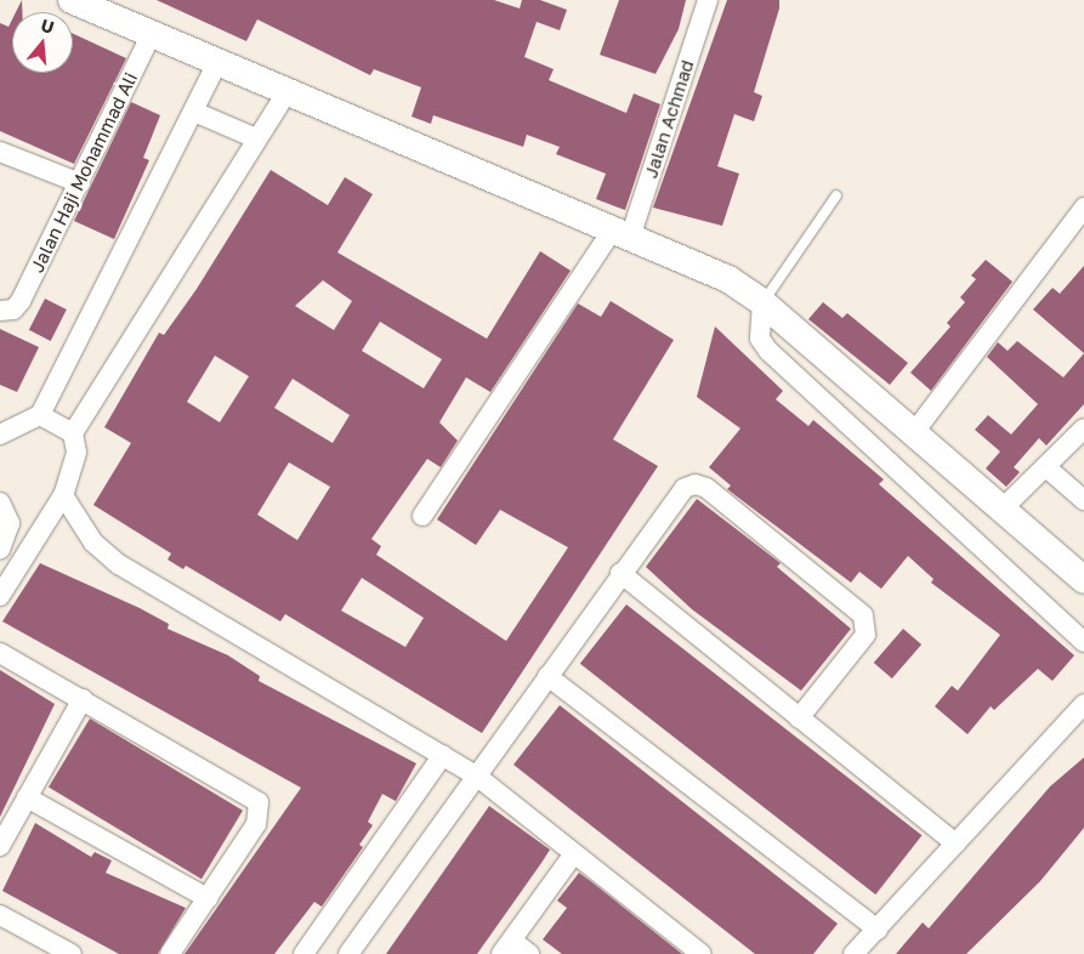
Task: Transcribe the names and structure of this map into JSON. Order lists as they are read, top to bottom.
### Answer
{
  "streets": {
    "street": ["Jalan Achmad", "Jalan Haji Mohammad Ali"]
  },
  "north": "top"
}
